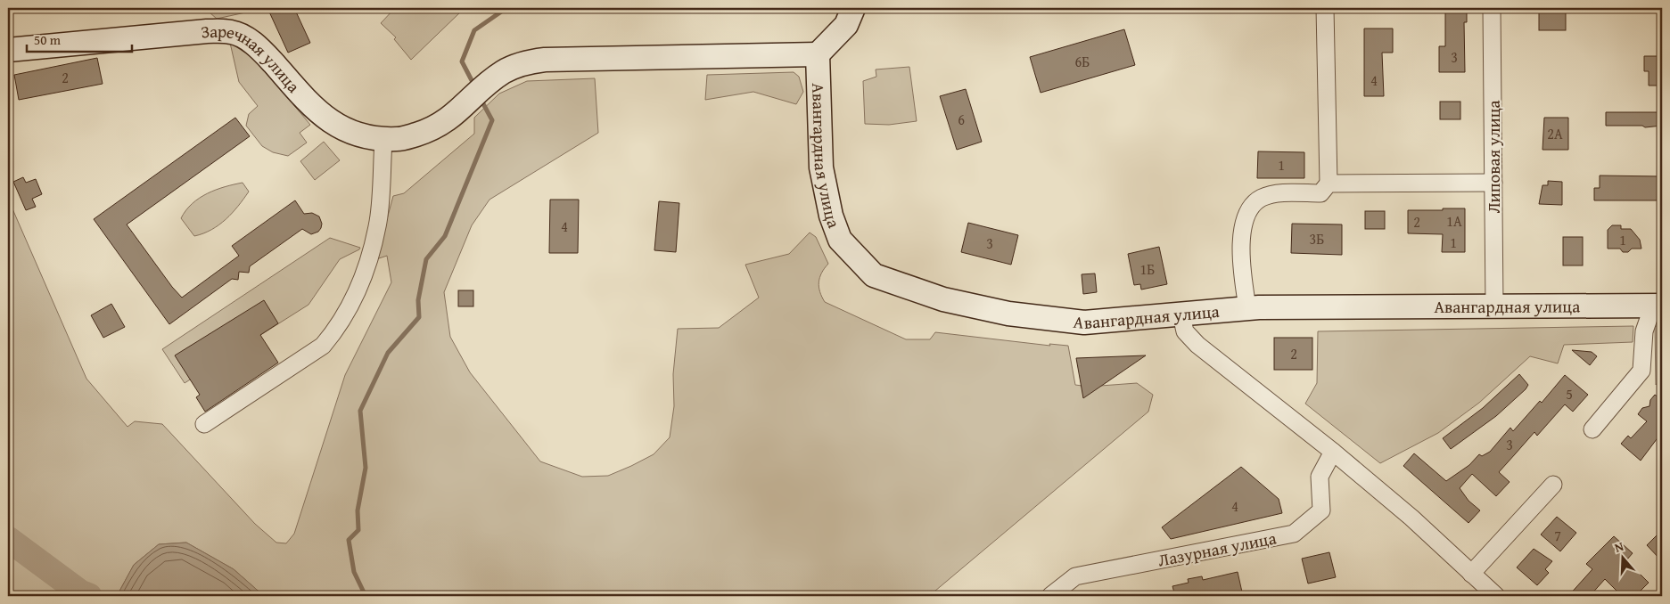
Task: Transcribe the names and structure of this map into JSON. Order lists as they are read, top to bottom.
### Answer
{
  "streets": {
    "main road": ["Заречная улица", "Авангардная улица"],
    "street": ["Липовая улица", "Лазурная улица"]
  },
  "crossings": [
    ["Заречная улица", "Авангардная улица"],
    ["Авангардная улица", "Липовая улица"]
  ],
  "house_numbers": [
    "3",
    "6Б",
    "2",
    "4",
    "6",
    "2А",
    "1",
    "1А",
    "2",
    "4",
    "3Б",
    "1",
    "1",
    "3",
    "1Б",
    "2",
    "5",
    "3",
    "4",
    "7"
  ],
  "scale_bar": "50 m",
  "north": "top"
}
